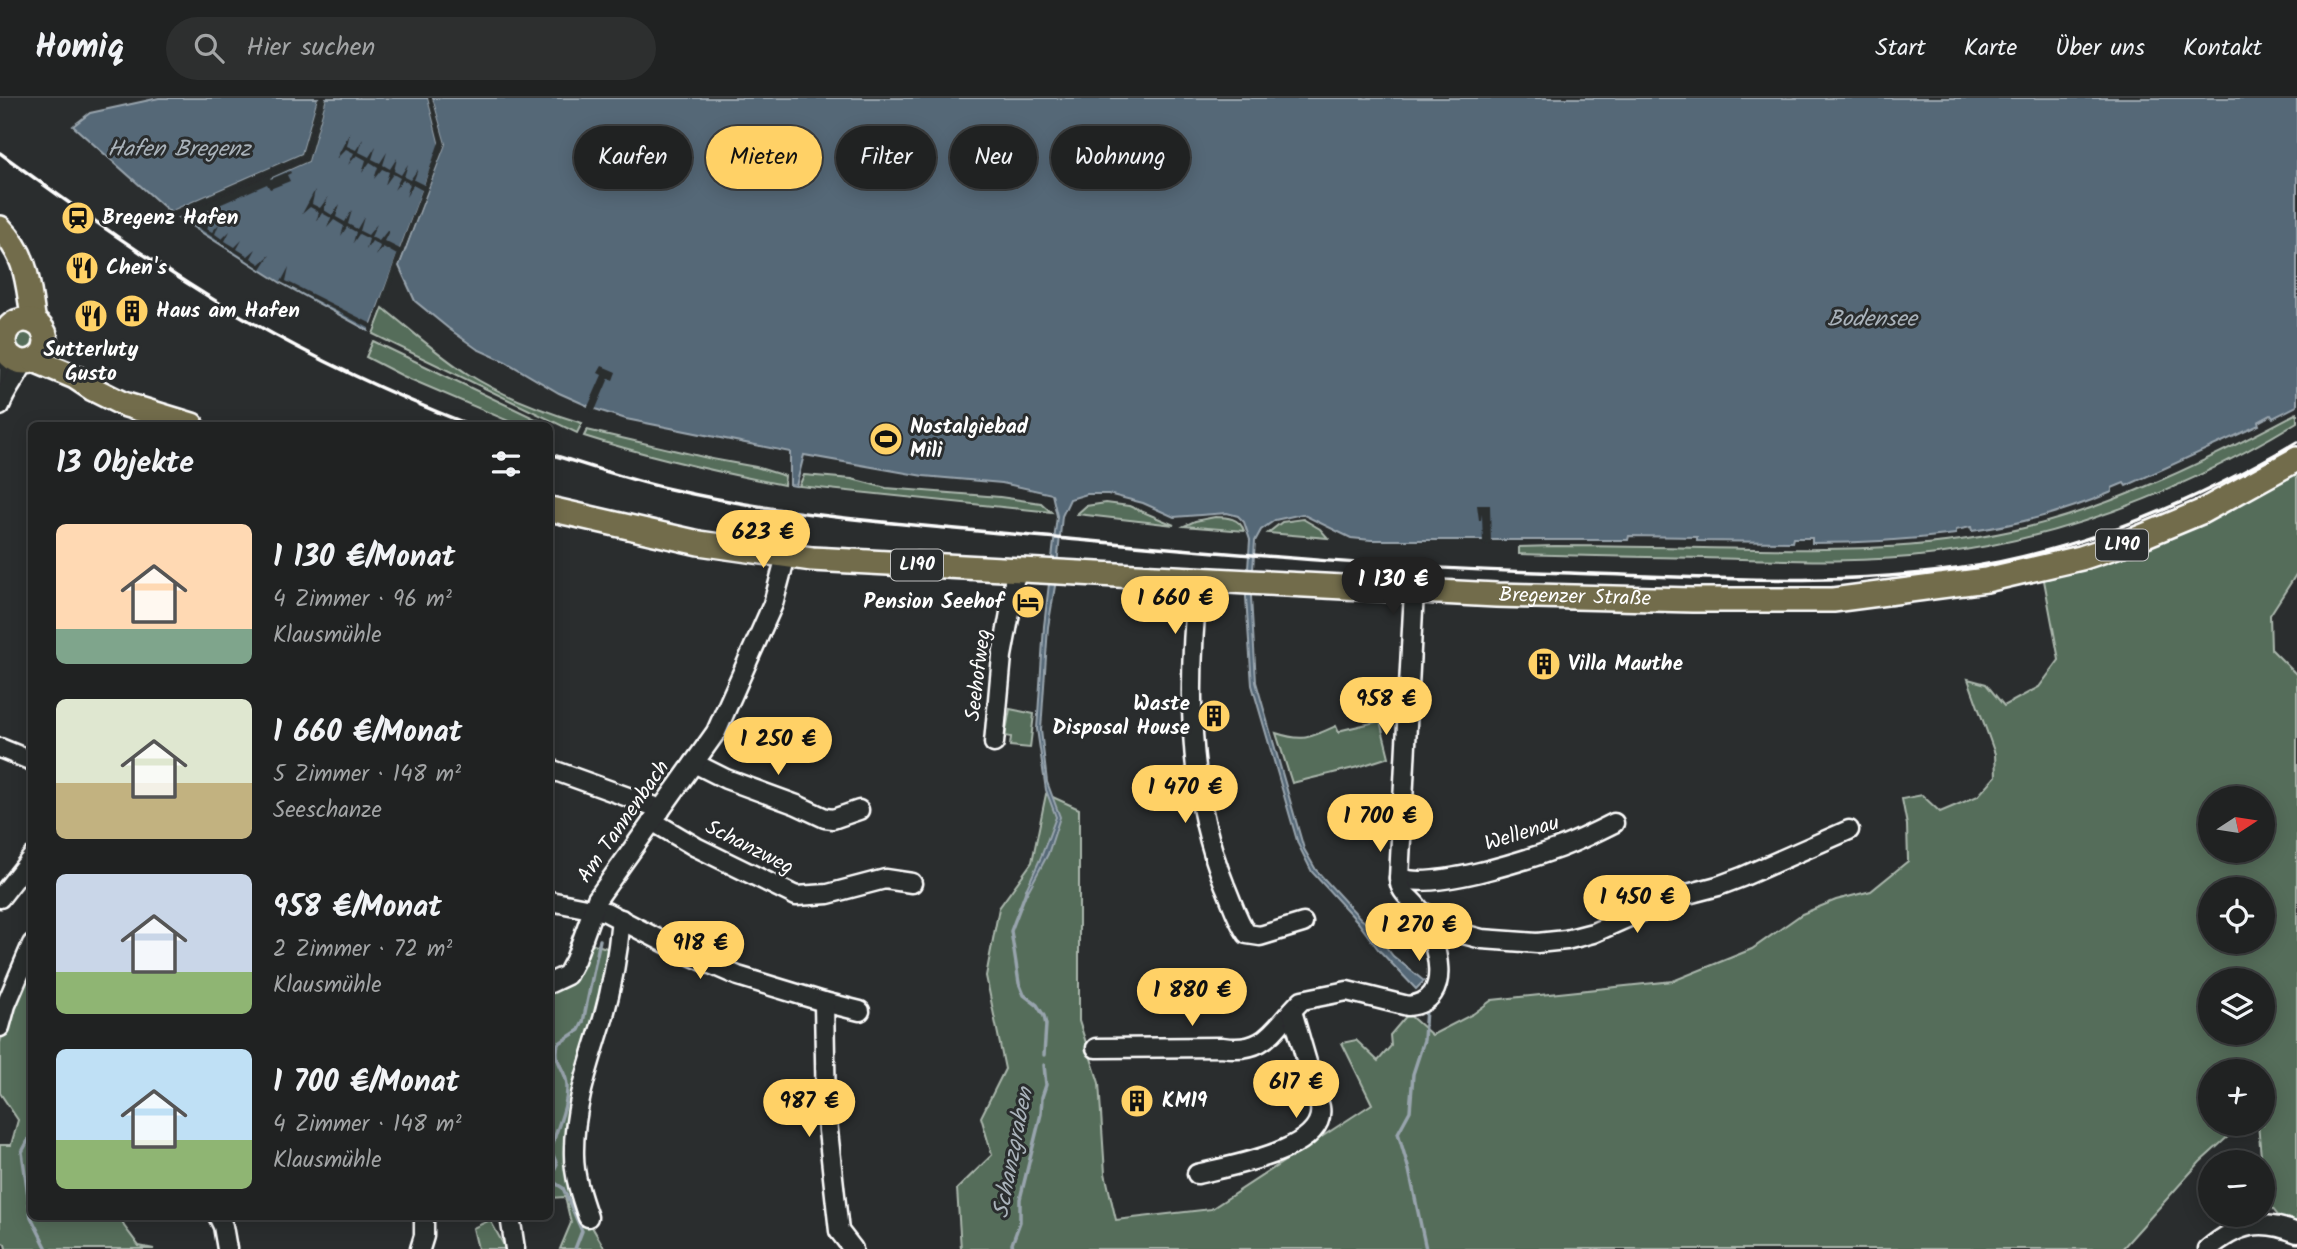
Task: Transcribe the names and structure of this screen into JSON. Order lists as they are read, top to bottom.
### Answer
{
  "streets": {
    "main road": ["L190", "Bregenzer Straße"],
    "street": [
      "Seehofweg",
      "Am Tannenbach",
      "Wellenau",
      "Schanzweg"
    ]
  },
  "crossings": [
    ["L190", "Bregenzer Straße"],
    ["L190", "Am Tannenbach"],
    ["Bregenzer Straße", "Seehofweg"],
    ["Bregenzer Straße", "Am Tannenbach"],
    ["Am Tannenbach", "Schanzweg"]
  ],
  "water": ["Hafen Bregenz", "Bodensee", "Schanzgraben"],
  "places": {
    "station": ["Bregenz Hafen"],
    "restaurant": ["Chen's", "Sutterluty Gusto"],
    "building": [
      "Haus am Hafen",
      "Villa Mauthe",
      "Waste Disposal House",
      "KM19"
    ],
    "sports": ["Nostalgiebad Mili"],
    "hotel": ["Pension Seehof"]
  },
  "north": "right",
  "page": {
    "header": "Homiq",
    "search": "Hier suchen",
    "nav": [
      "Start",
      "Karte",
      "Über uns",
      "Kontakt"
    ],
    "chip": [
      "Kaufen",
      "Mieten",
      "Filter",
      "Neu",
      "Wohnung"
    ],
    "heading": "13 Objekte",
    "list": [
      {
        "name": "1 130 €/Monat",
        "note": "4 Zimmer · 96 m² · Klausmühle"
      },
      {
        "name": "1 660 €/Monat",
        "note": "5 Zimmer · 148 m² · Seeschanze"
      },
      {
        "name": "958 €/Monat",
        "note": "2 Zimmer · 72 m² · Klausmühle"
      },
      {
        "name": "1 700 €/Monat",
        "note": "4 Zimmer · 148 m² · Klausmühle"
      }
    ],
    "price": [
      "623 €",
      "1 130 €",
      "1 660 €",
      "958 €",
      "1 250 €",
      "1 470 €",
      "1 700 €",
      "1 450 €",
      "1 270 €",
      "918 €",
      "1 880 €",
      "617 €",
      "987 €"
    ],
    "map_buttons": ["+", "−"]
  }
}
